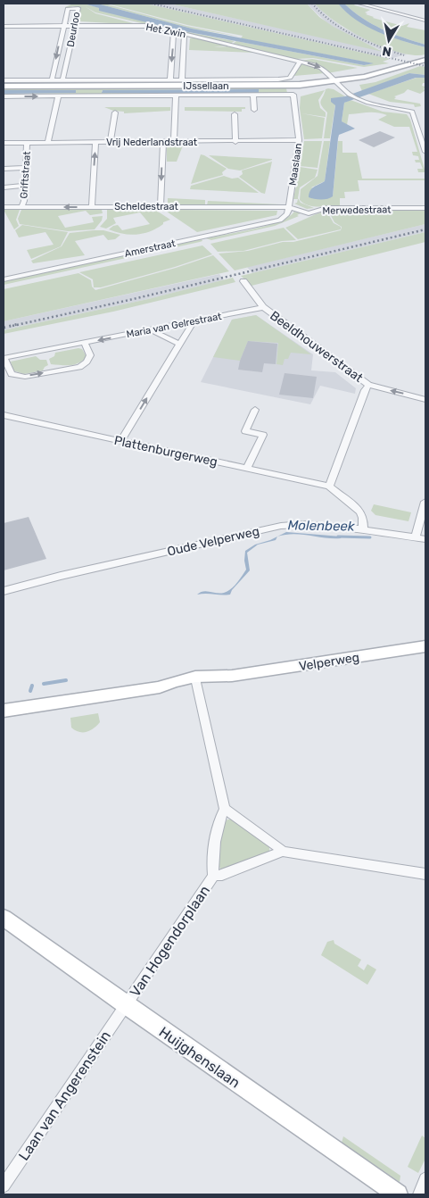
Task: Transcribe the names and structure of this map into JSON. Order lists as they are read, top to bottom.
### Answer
{
  "streets": {
    "main road": ["IJssellaan", "Velperweg", "Huijghenslaan"],
    "street": [
      "Deurloo",
      "Het Zwin",
      "Vrij Nederlandstraat",
      "Maaslaan",
      "Griftstraat",
      "Scheldestraat",
      "Merwedestraat",
      "Amerstraat",
      "Maria van Gelrestraat",
      "Beeldhouwerstraat",
      "Plattenburgerweg",
      "Oude Velperweg",
      "Van Hogendorplaan",
      "Laan van Angerenstein"
    ]
  },
  "crossings": [
    ["Deurloo", "Het Zwin"],
    ["Deurloo", "IJssellaan"],
    ["Het Zwin", "IJssellaan"],
    ["IJssellaan", "Maaslaan"],
    ["Vrij Nederlandstraat", "Maaslaan"],
    ["Vrij Nederlandstraat", "Griftstraat"],
    ["Maaslaan", "Scheldestraat"],
    ["Maaslaan", "Merwedestraat"],
    ["Maaslaan", "Amerstraat"],
    ["Griftstraat", "Scheldestraat"],
    ["Scheldestraat", "Merwedestraat"],
    ["Scheldestraat", "Amerstraat"],
    ["Merwedestraat", "Amerstraat"],
    ["Maria van Gelrestraat", "Beeldhouwerstraat"],
    ["Beeldhouwerstraat", "Plattenburgerweg"],
    ["Van Hogendorplaan", "Huijghenslaan"],
    ["Van Hogendorplaan", "Laan van Angerenstein"],
    ["Huijghenslaan", "Laan van Angerenstein"]
  ],
  "water": ["Molenbeek"],
  "north": "bottom"
}
